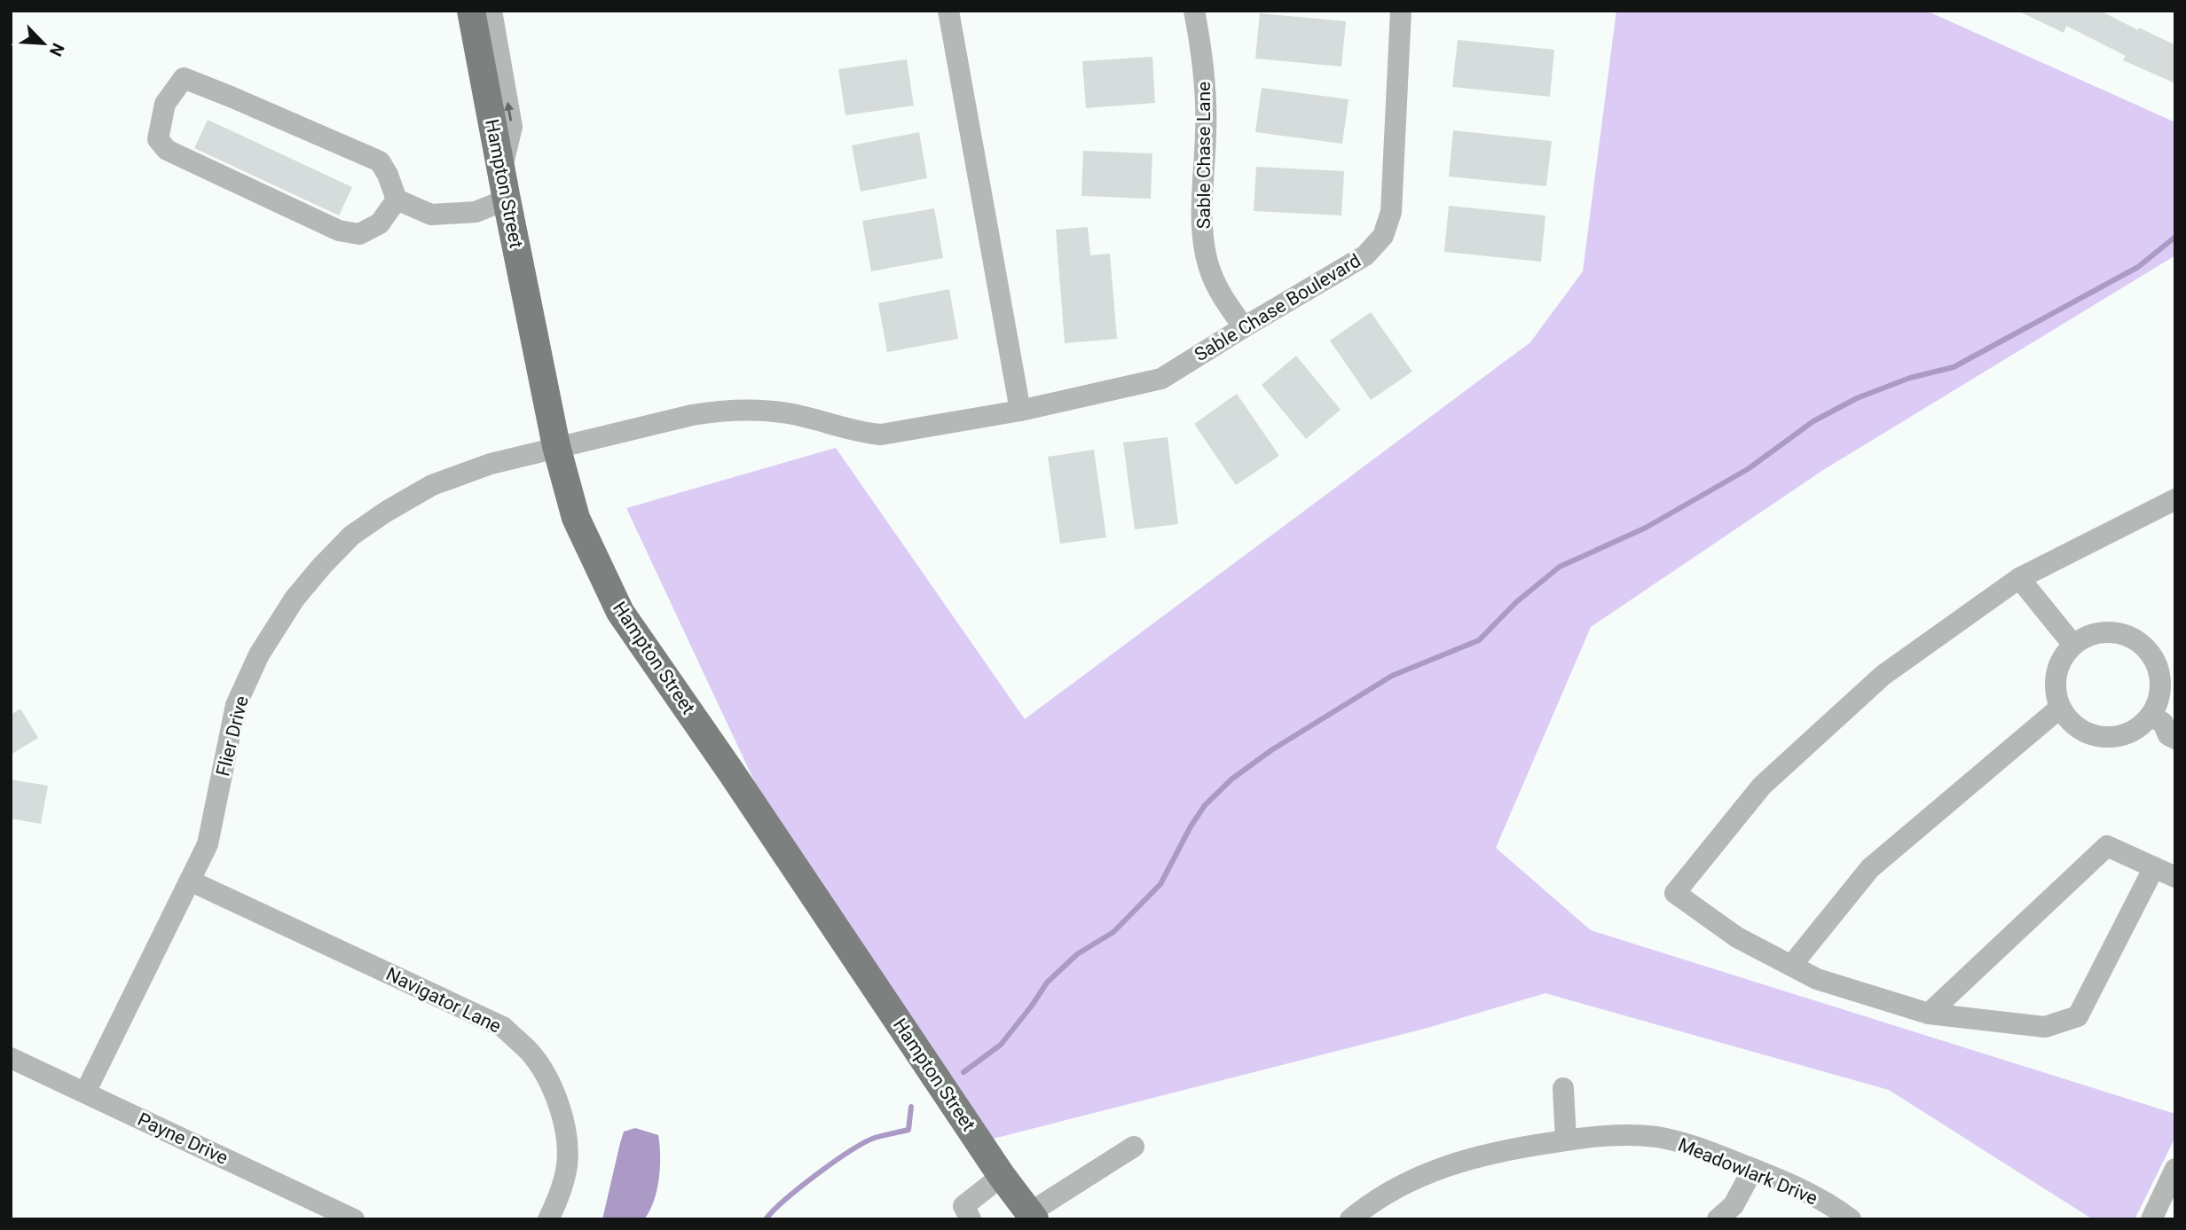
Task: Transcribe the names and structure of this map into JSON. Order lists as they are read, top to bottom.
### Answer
{
  "streets": {
    "main road": ["Hampton Street"],
    "street": [
      "Sable Chase Lane",
      "Sable Chase Boulevard",
      "Flier Drive",
      "Navigator Lane",
      "Payne Drive",
      "Meadowlark Drive"
    ]
  },
  "crossings": [
    ["Sable Chase Lane", "Sable Chase Boulevard"],
    ["Hampton Street", "Sable Chase Boulevard"],
    ["Hampton Street", "Flier Drive"],
    ["Sable Chase Boulevard", "Flier Drive"],
    ["Flier Drive", "Navigator Lane"],
    ["Flier Drive", "Payne Drive"]
  ],
  "north": "bottom right"
}
